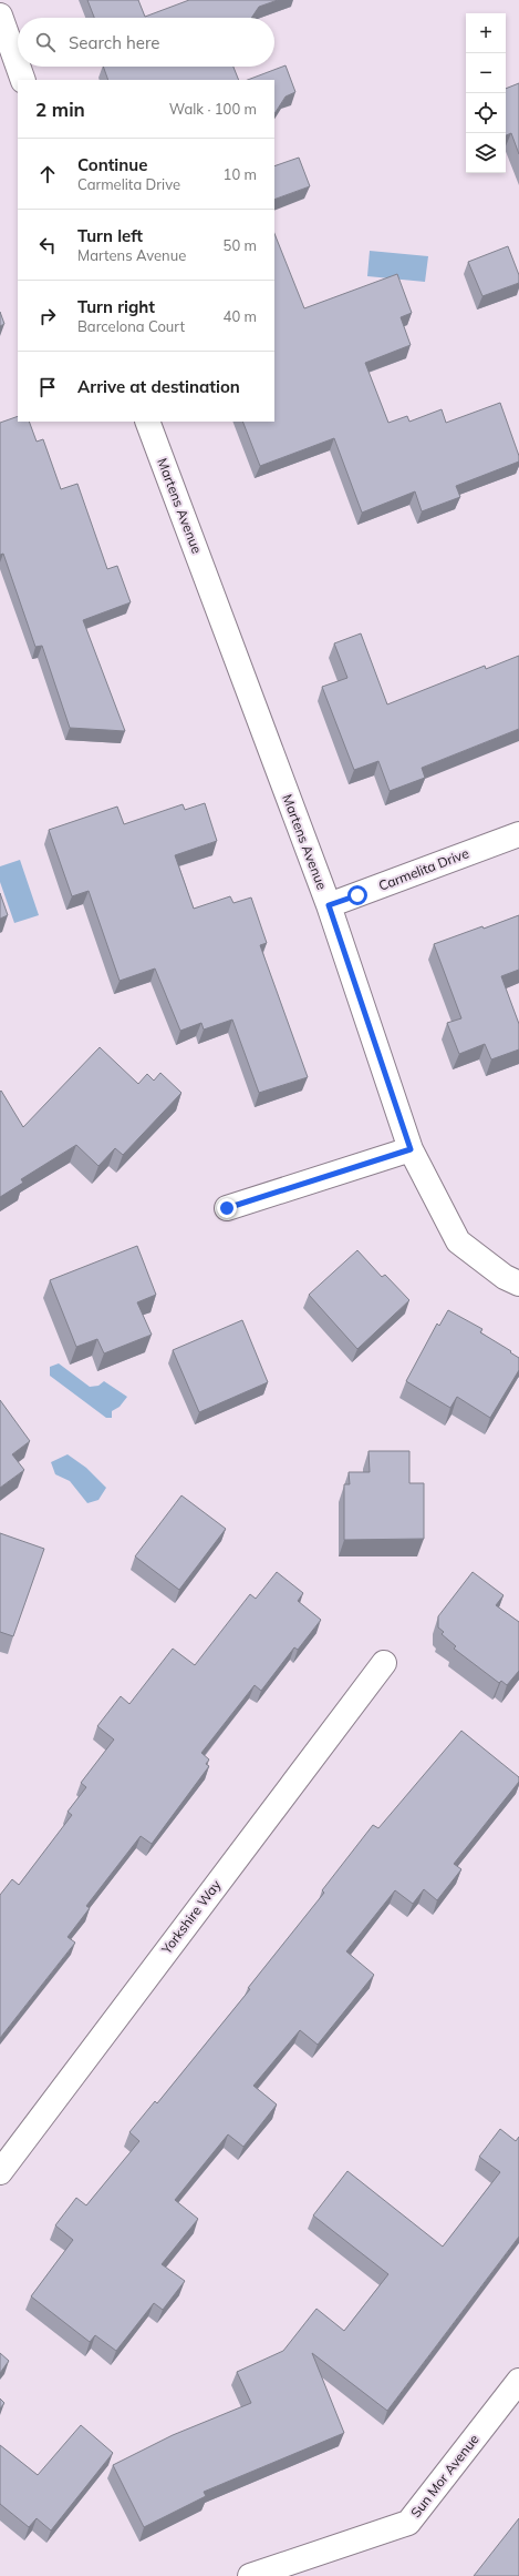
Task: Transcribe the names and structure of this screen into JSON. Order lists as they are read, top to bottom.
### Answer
{
  "streets": {
    "street": [
      "Martens Avenue",
      "Carmelita Drive",
      "Yorkshire Way",
      "Sun Mor Avenue"
    ]
  },
  "crossings": [
    ["Martens Avenue", "Carmelita Drive"]
  ],
  "page": {
    "map_buttons": ["+", "−"],
    "search": "Search here",
    "heading": ["2 min", "Walk · 100 m"],
    "list": [
      ["Continue", "Carmelita Drive", "10 m"],
      ["Turn left", "Martens Avenue", "50 m"],
      ["Turn right", "Barcelona Court", "40 m"],
      "Arrive at destination"
    ]
  }
}
